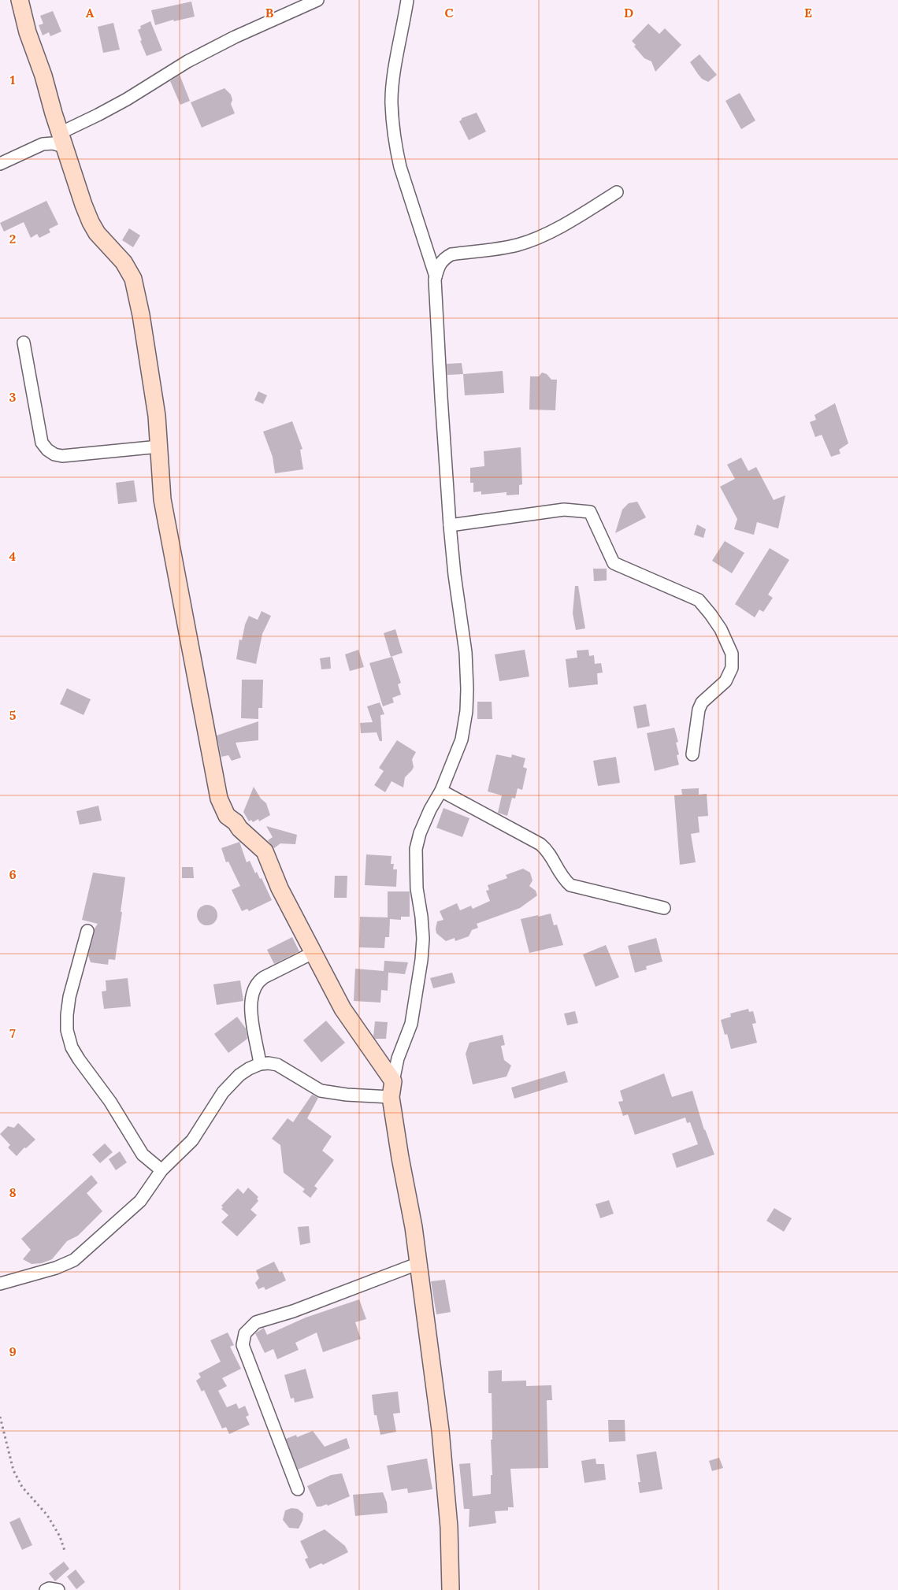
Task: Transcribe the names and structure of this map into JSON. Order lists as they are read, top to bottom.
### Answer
{
  "grid": {
    "columns": [
      "A",
      "B",
      "C",
      "D",
      "E"
    ],
    "rows": [
      "1",
      "2",
      "3",
      "4",
      "5",
      "6",
      "7",
      "8",
      "9"
    ]
  }
}
